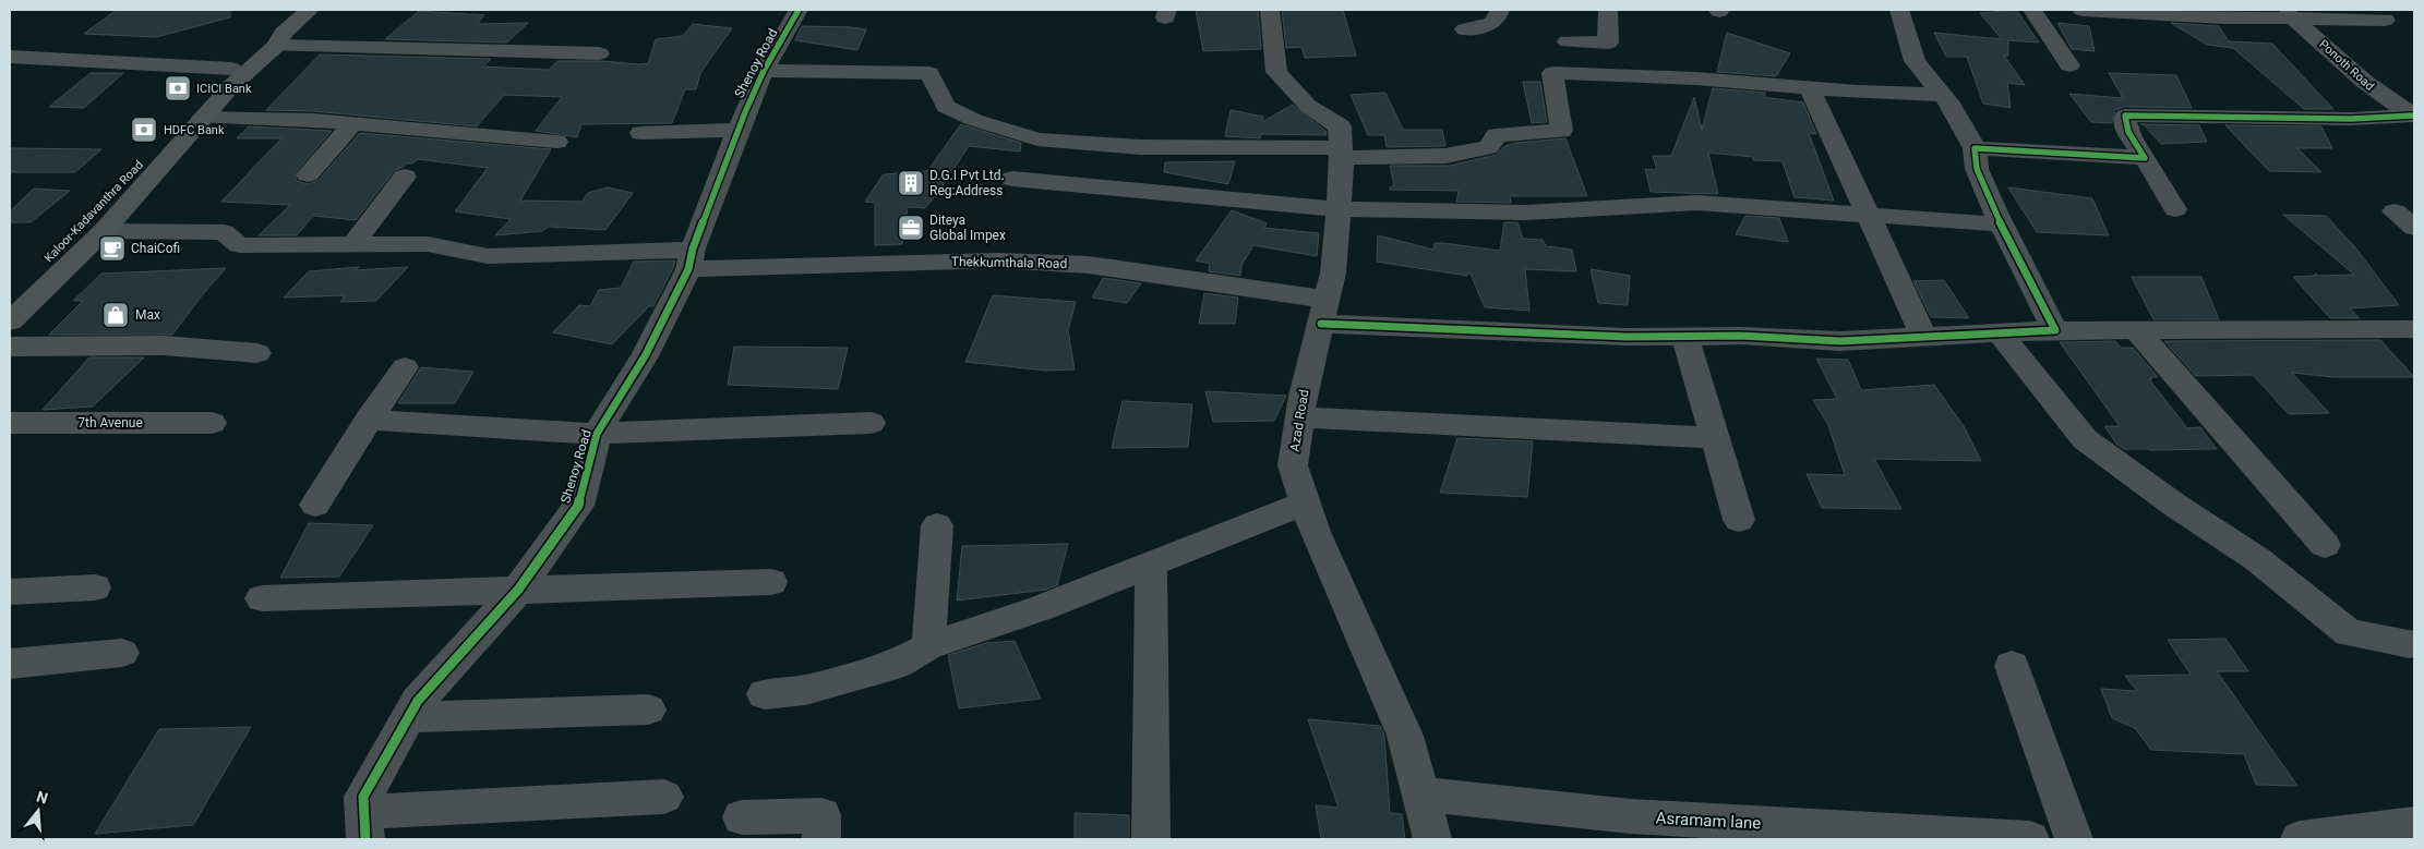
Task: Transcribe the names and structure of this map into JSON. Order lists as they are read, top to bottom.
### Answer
{
  "streets": {
    "main road": ["Kaloor-Kadavanthra Road"],
    "street": [
      "Shenoy Road",
      "Ponoth Road",
      "Thekkumthala Road",
      "Azad Road",
      "7th Avenue",
      "Asramam lane"
    ]
  },
  "crossings": [
    ["Shenoy Road", "Thekkumthala Road"],
    ["Thekkumthala Road", "Azad Road"],
    ["Azad Road", "Asramam lane"]
  ],
  "places": {
    "bank": ["ICICI Bank", "HDFC Bank"],
    "building": ["D.G.I Pvt Ltd. Reg:Address"],
    "office": ["Diteya Global Impex"],
    "cafe": ["ChaiCofi"],
    "shop": ["Max"]
  },
  "north": "top"
}
